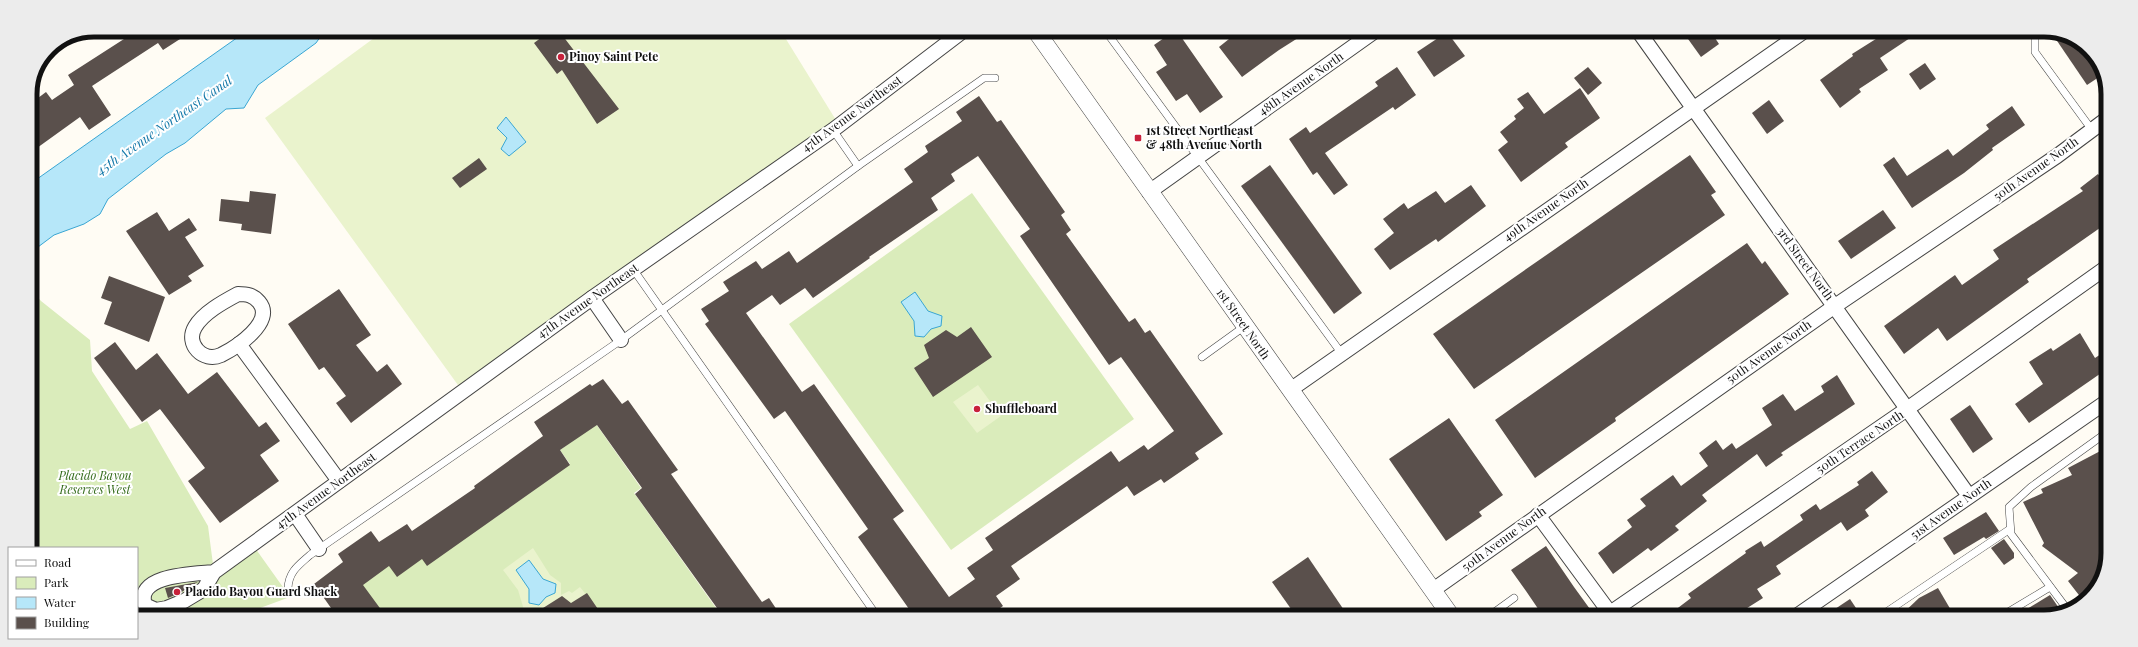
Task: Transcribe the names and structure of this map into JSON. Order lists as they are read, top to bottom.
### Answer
{
  "streets": {
    "street": [
      "48th Avenue North",
      "47th Avenue Northeast",
      "50th Avenue North",
      "49th Avenue North",
      "3rd Street North",
      "1st Street North",
      "50th Terrace North",
      "51st Avenue North"
    ]
  },
  "crossings": [
    ["48th Avenue North", "1st Street North"],
    ["50th Avenue North", "3rd Street North"],
    ["50th Avenue North", "1st Street North"],
    ["49th Avenue North", "3rd Street North"],
    ["49th Avenue North", "1st Street North"],
    ["3rd Street North", "50th Terrace North"],
    ["3rd Street North", "51st Avenue North"]
  ],
  "water": ["45th Avenue Northeast Canal"],
  "parks": ["Placido Bayou Reserves West"],
  "places": {
    "other": ["Pinoy Saint Pete", "Shuffleboard", "Placido Bayou Guard Shack"],
    "transit": ["1st Street Northeast & 48th Avenue North"]
  },
  "legend": [
    "Road",
    "Park",
    "Water",
    "Building"
  ]
}
